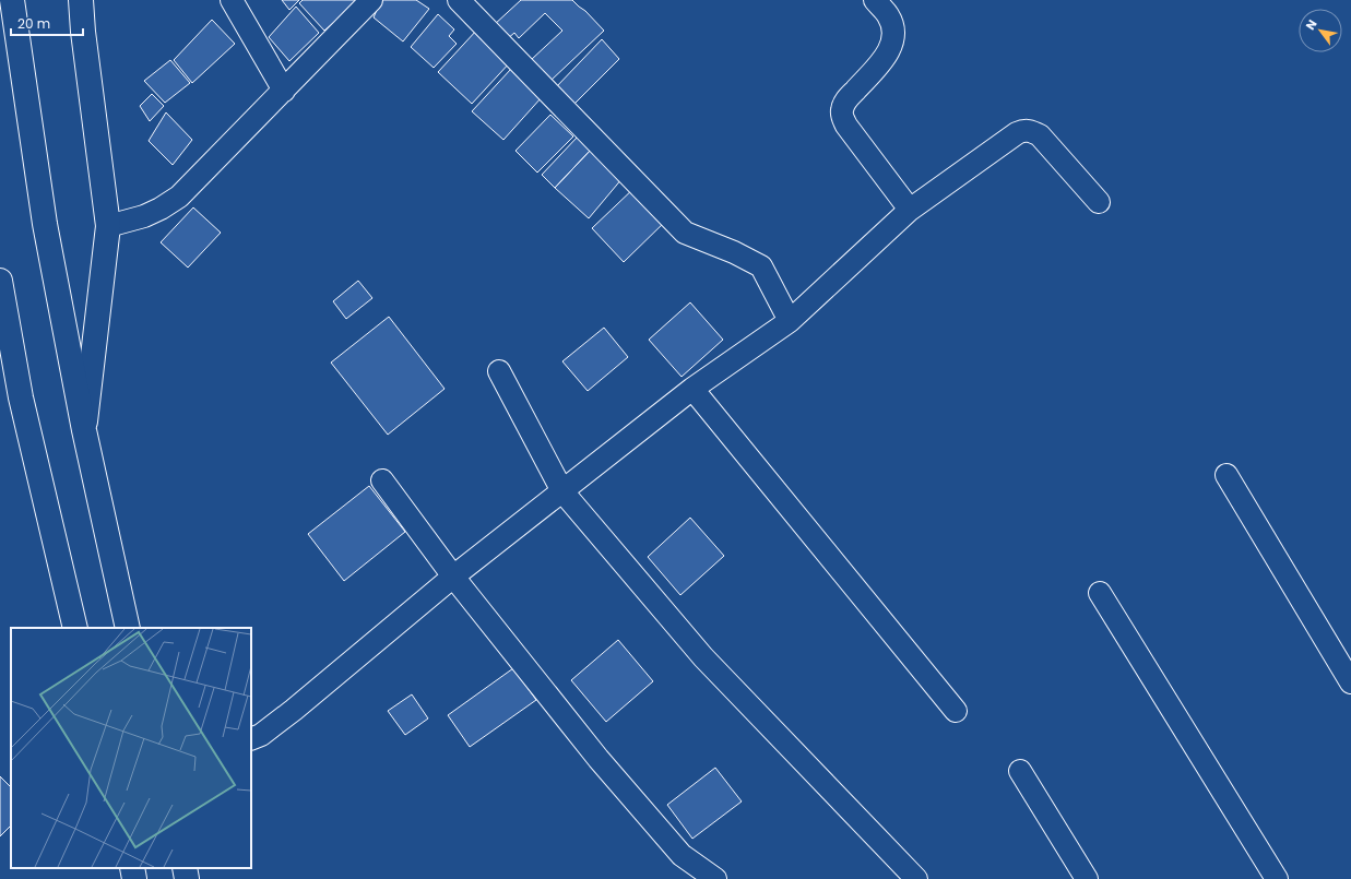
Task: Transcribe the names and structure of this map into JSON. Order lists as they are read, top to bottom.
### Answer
{
  "scale_bar": "20 m",
  "north": "top left"
}
